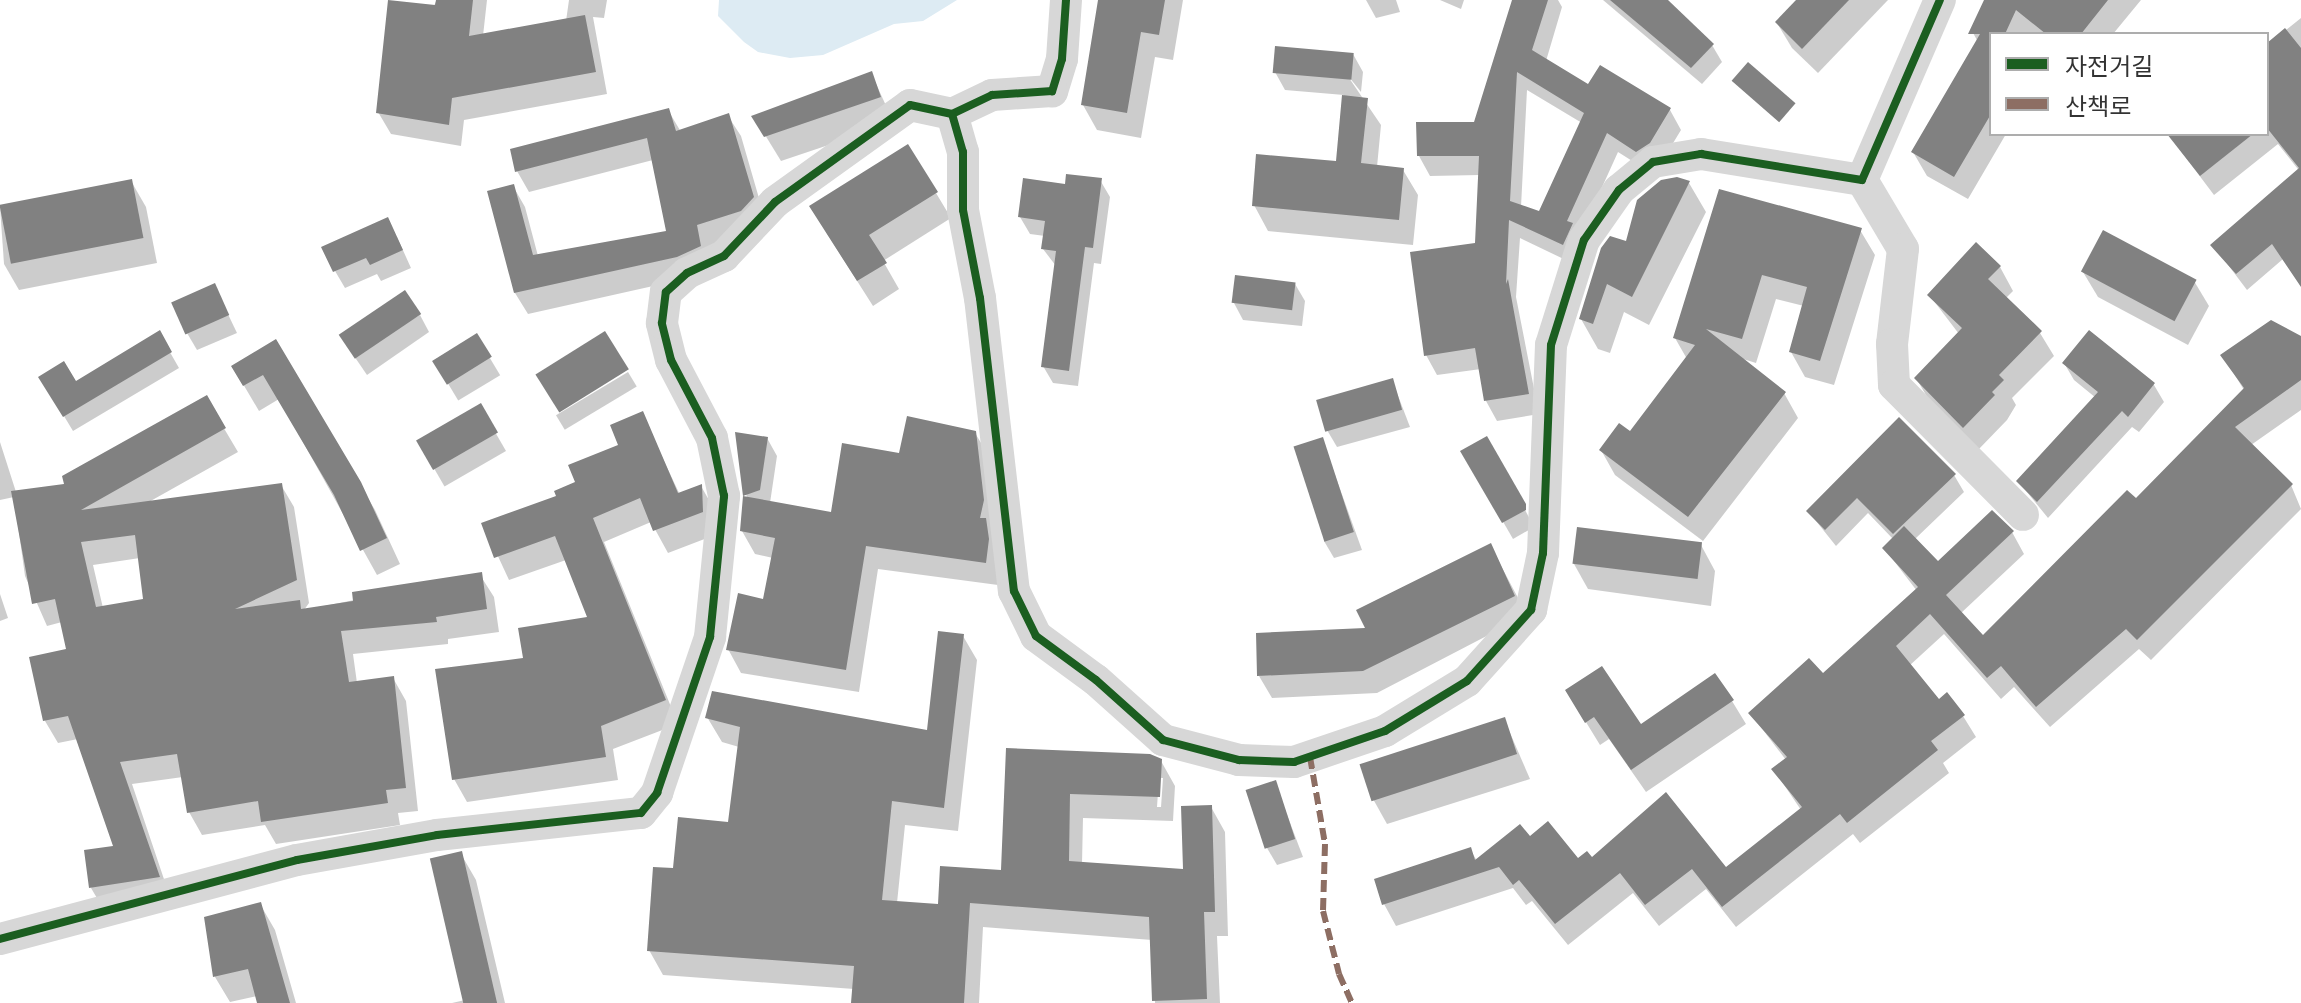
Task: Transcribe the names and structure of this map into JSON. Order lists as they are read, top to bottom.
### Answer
{
  "legend": ["자전거길", "산책로"]
}
